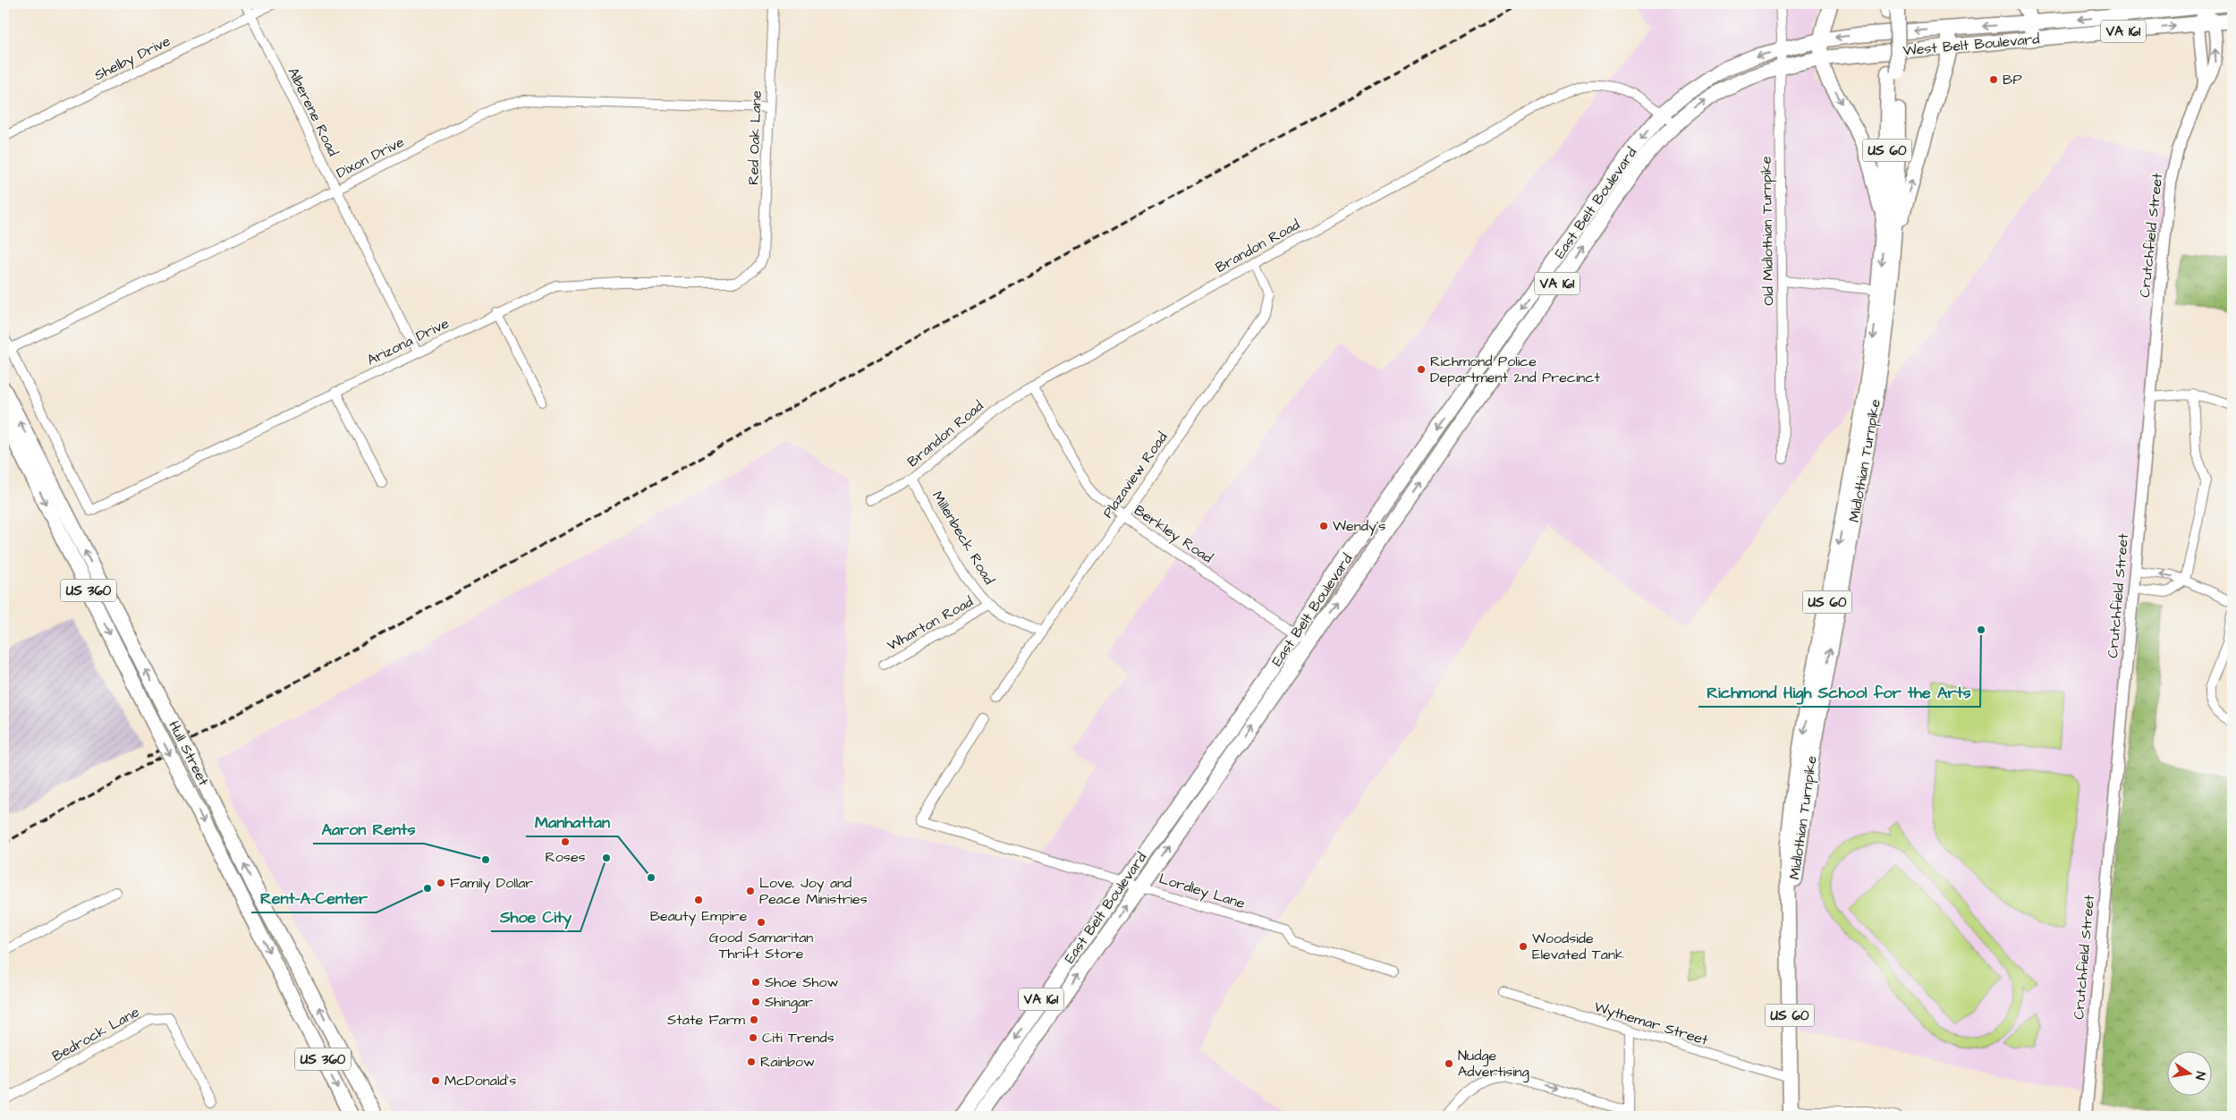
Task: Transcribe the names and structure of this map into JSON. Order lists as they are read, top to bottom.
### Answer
{
  "streets": {
    "main road": [
      "VA 161",
      "West Belt Boulevard",
      "US 60",
      "East Belt Boulevard",
      "Midlothian Turnpike",
      "US 360",
      "Hull Street"
    ],
    "street": [
      "Shelby Drive",
      "Alberene Road",
      "Red Oak Lane",
      "Dixon Drive",
      "Old Midlothian Turnpike",
      "Crutchfield Street",
      "Brandon Road",
      "Arizona Drive",
      "Plazaview Road",
      "Berkley Road",
      "Millenbeck Road",
      "Wharton Road",
      "Lordley Lane",
      "Wythemar Street",
      "Bedrock Lane"
    ]
  },
  "crossings": [
    ["VA 161", "West Belt Boulevard"],
    ["VA 161", "Crutchfield Street"],
    ["West Belt Boulevard", "East Belt Boulevard"],
    ["West Belt Boulevard", "Crutchfield Street"],
    ["Shelby Drive", "Alberene Road"],
    ["Alberene Road", "Dixon Drive"],
    ["Alberene Road", "Arizona Drive"],
    ["Red Oak Lane", "Dixon Drive"],
    ["Red Oak Lane", "Arizona Drive"],
    ["Dixon Drive", "Arizona Drive"],
    ["East Belt Boulevard", "Old Midlothian Turnpike"],
    ["East Belt Boulevard", "Brandon Road"],
    ["East Belt Boulevard", "Berkley Road"],
    ["East Belt Boulevard", "Lordley Lane"],
    ["Brandon Road", "Plazaview Road"],
    ["Brandon Road", "Berkley Road"],
    ["Brandon Road", "Millenbeck Road"],
    ["Midlothian Turnpike", "Wythemar Street"],
    ["Plazaview Road", "Berkley Road"],
    ["Plazaview Road", "Millenbeck Road"],
    ["Millenbeck Road", "Wharton Road"]
  ],
  "places": [
    "BP",
    "Richmond Police Department 2nd Precinct",
    "Wendy's",
    "Richmond High School for the Arts",
    "Roses",
    "Shoe City",
    "Aaron Rents",
    "Manhattan",
    "Family Dollar",
    "Rent-A-Center",
    "Love, Joy and Peace Ministries",
    "Beauty Empire",
    "Good Samaritan Thrift Store",
    "Woodside Elevated Tank",
    "Shoe Show",
    "Shingar",
    "State Farm",
    "Citi Trends",
    "Rainbow",
    "Nudge Advertising",
    "McDonald's"
  ],
  "north": "right"
}
